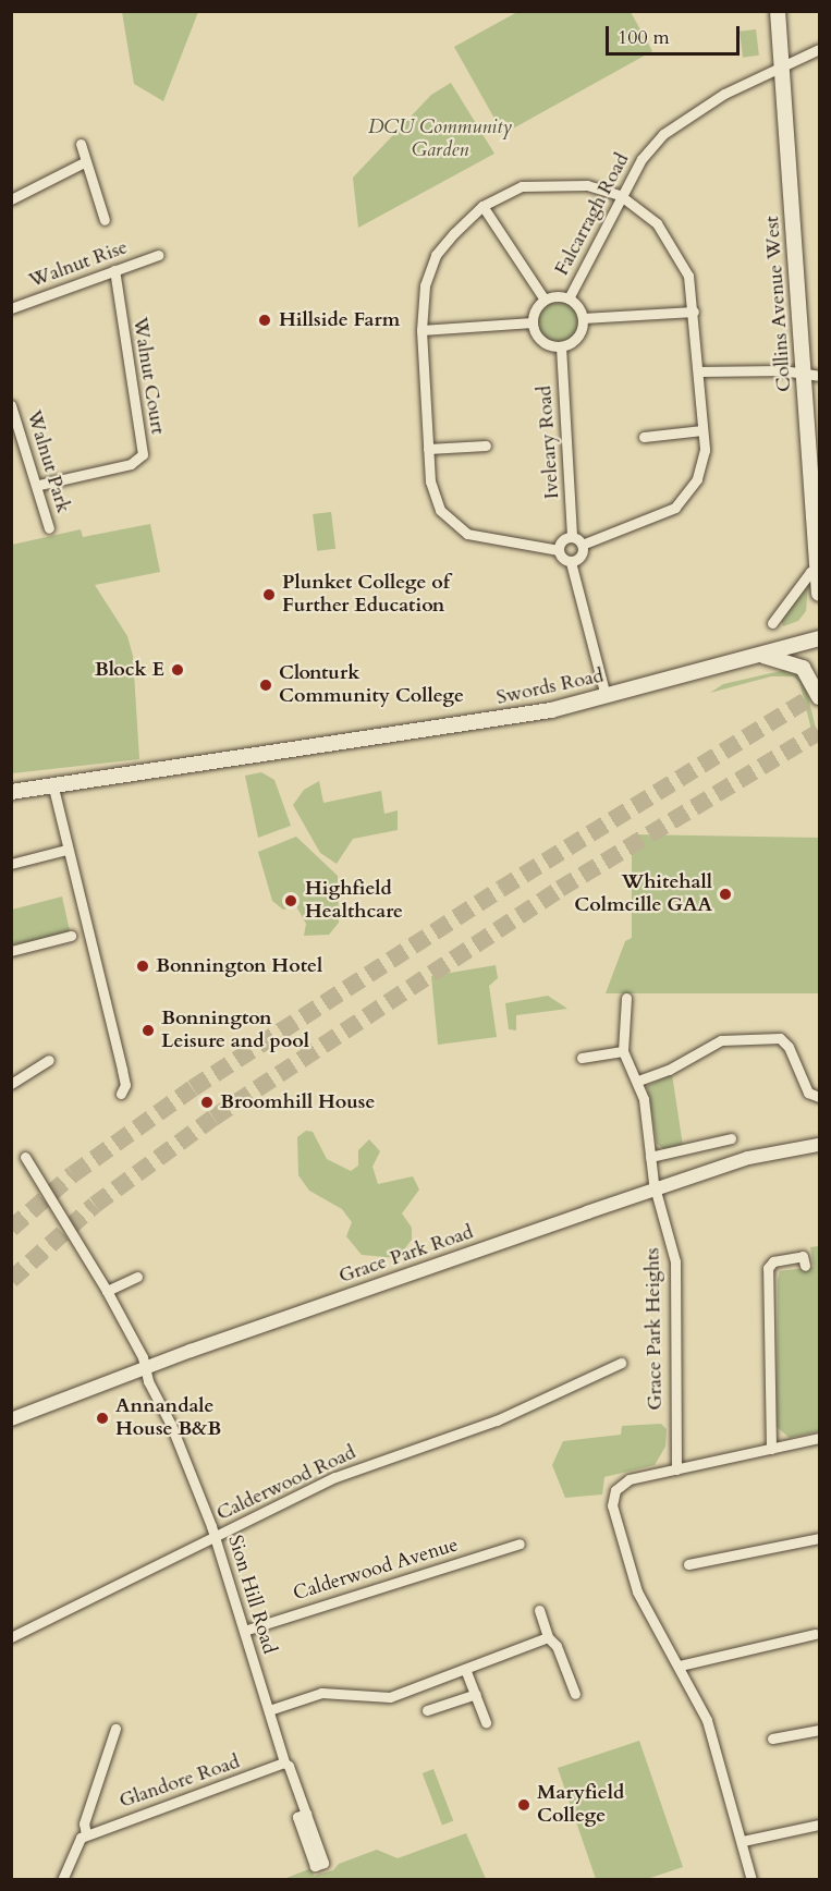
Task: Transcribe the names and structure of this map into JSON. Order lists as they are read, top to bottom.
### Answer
{
  "streets": {
    "main road": ["Collins Avenue West", "Swords Road"],
    "street": [
      "Falcarragh Road",
      "Walnut Rise",
      "Walnut Court",
      "Iveleary Road",
      "Walnut Park",
      "Grace Park Road",
      "Grace Park Heights",
      "Calderwood Road",
      "Calderwood Avenue",
      "Sion Hill Road",
      "Glandore Road"
    ]
  },
  "crossings": [
    ["Falcarragh Road", "Collins Avenue West"],
    ["Falcarragh Road", "Iveleary Road"],
    ["Walnut Rise", "Walnut Court"],
    ["Walnut Court", "Walnut Park"],
    ["Grace Park Road", "Grace Park Heights"],
    ["Grace Park Road", "Sion Hill Road"],
    ["Calderwood Road", "Sion Hill Road"],
    ["Calderwood Avenue", "Sion Hill Road"],
    ["Sion Hill Road", "Glandore Road"]
  ],
  "parks": ["DCU Community Garden"],
  "places": [
    "Hillside Farm",
    "Plunket College of Further Education",
    "Block E",
    "Clonturk Community College",
    "Whitehall Colmcille GAA",
    "Highfield Healthcare",
    "Bonnington Hotel",
    "Bonnington Leisure and pool",
    "Broomhill House",
    "Annandale House B&B",
    "Maryfield College"
  ],
  "scale_bar": "100 m"
}
